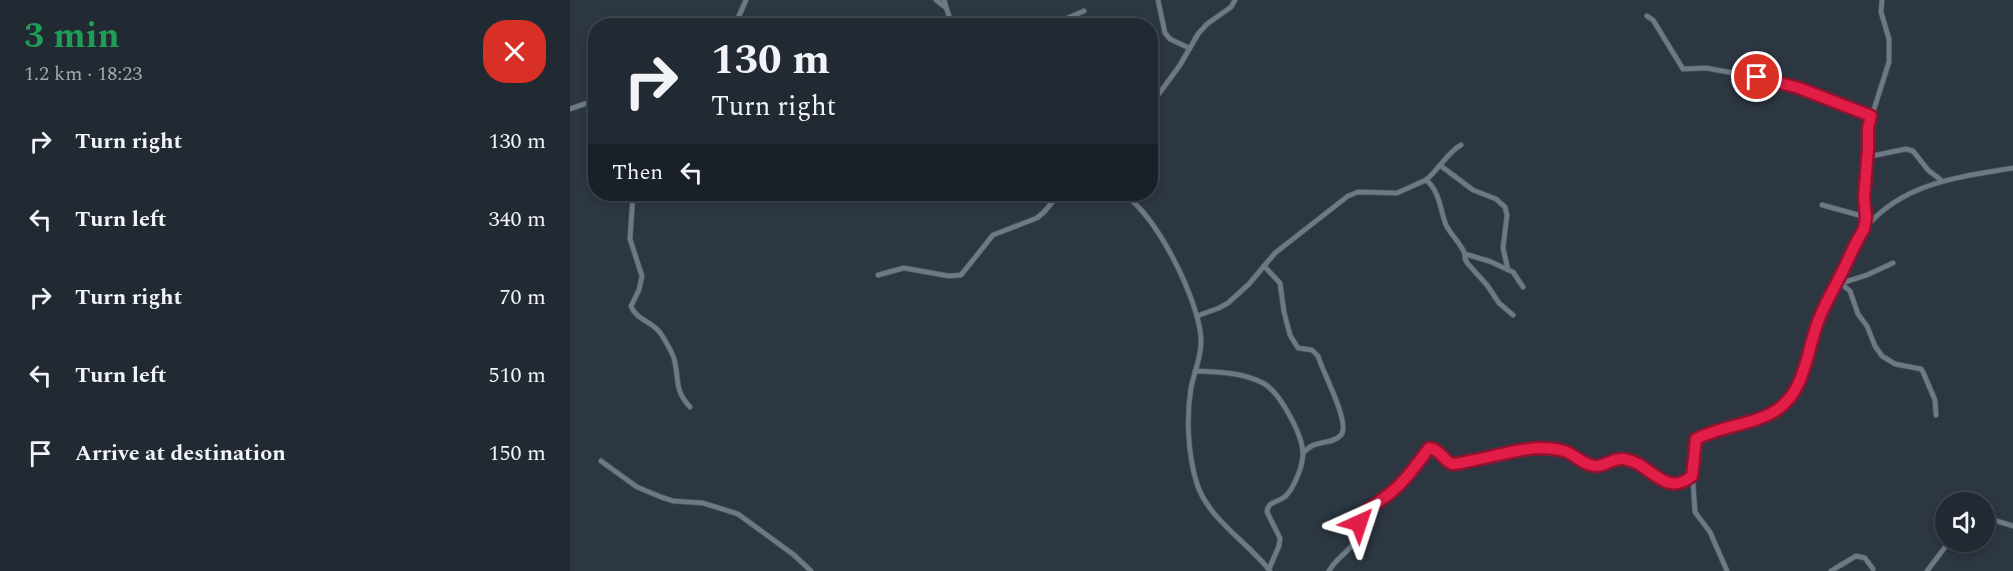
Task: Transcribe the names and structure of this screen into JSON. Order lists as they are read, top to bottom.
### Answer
{
  "page": {
    "heading": ["3 min", "1.2 km · 18:23"],
    "turn": ["130 m", "Turn right"],
    "list": [
      {
        "name": "Turn right",
        "value": "130 m"
      },
      {
        "name": "Turn left",
        "value": "340 m"
      },
      {
        "name": "Turn right",
        "value": "70 m"
      },
      {
        "name": "Turn left",
        "value": "510 m"
      },
      {
        "name": "Arrive at destination",
        "value": "150 m"
      }
    ],
    "then": "Then"
  }
}
